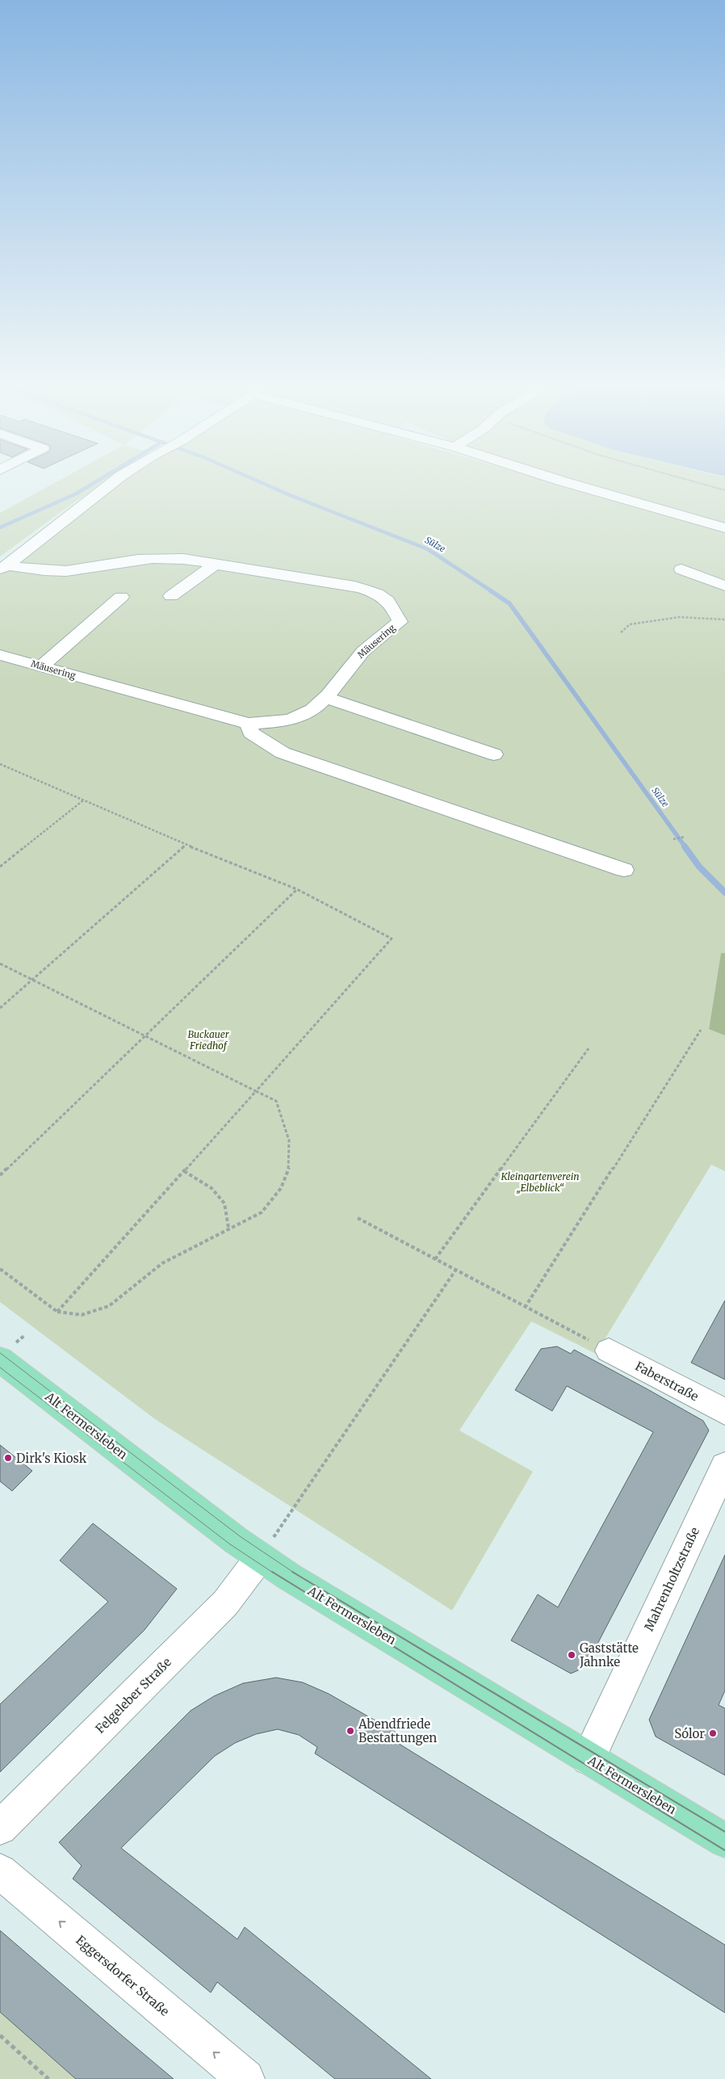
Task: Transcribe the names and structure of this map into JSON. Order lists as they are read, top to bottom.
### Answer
{
  "streets": {
    "main road": ["Alt Fermersleben"],
    "street": [
      "Mäusering",
      "Faberstraße",
      "Mahrenholtzstraße",
      "Felgeleber Straße",
      "Eggersdorfer Straße"
    ]
  },
  "crossings": [
    ["Alt Fermersleben", "Mahrenholtzstraße"],
    ["Alt Fermersleben", "Felgeleber Straße"]
  ],
  "one_way": ["Eggersdorfer Straße"],
  "water": ["Sülze"],
  "parks": ["Buckauer Friedhof", "Kleingartenverein „Elbeblick“"],
  "places": [
    "Dirk's Kiosk",
    "Gaststätte Jahnke",
    "Abendfriede Bestattungen",
    "Sólor"
  ]
}
